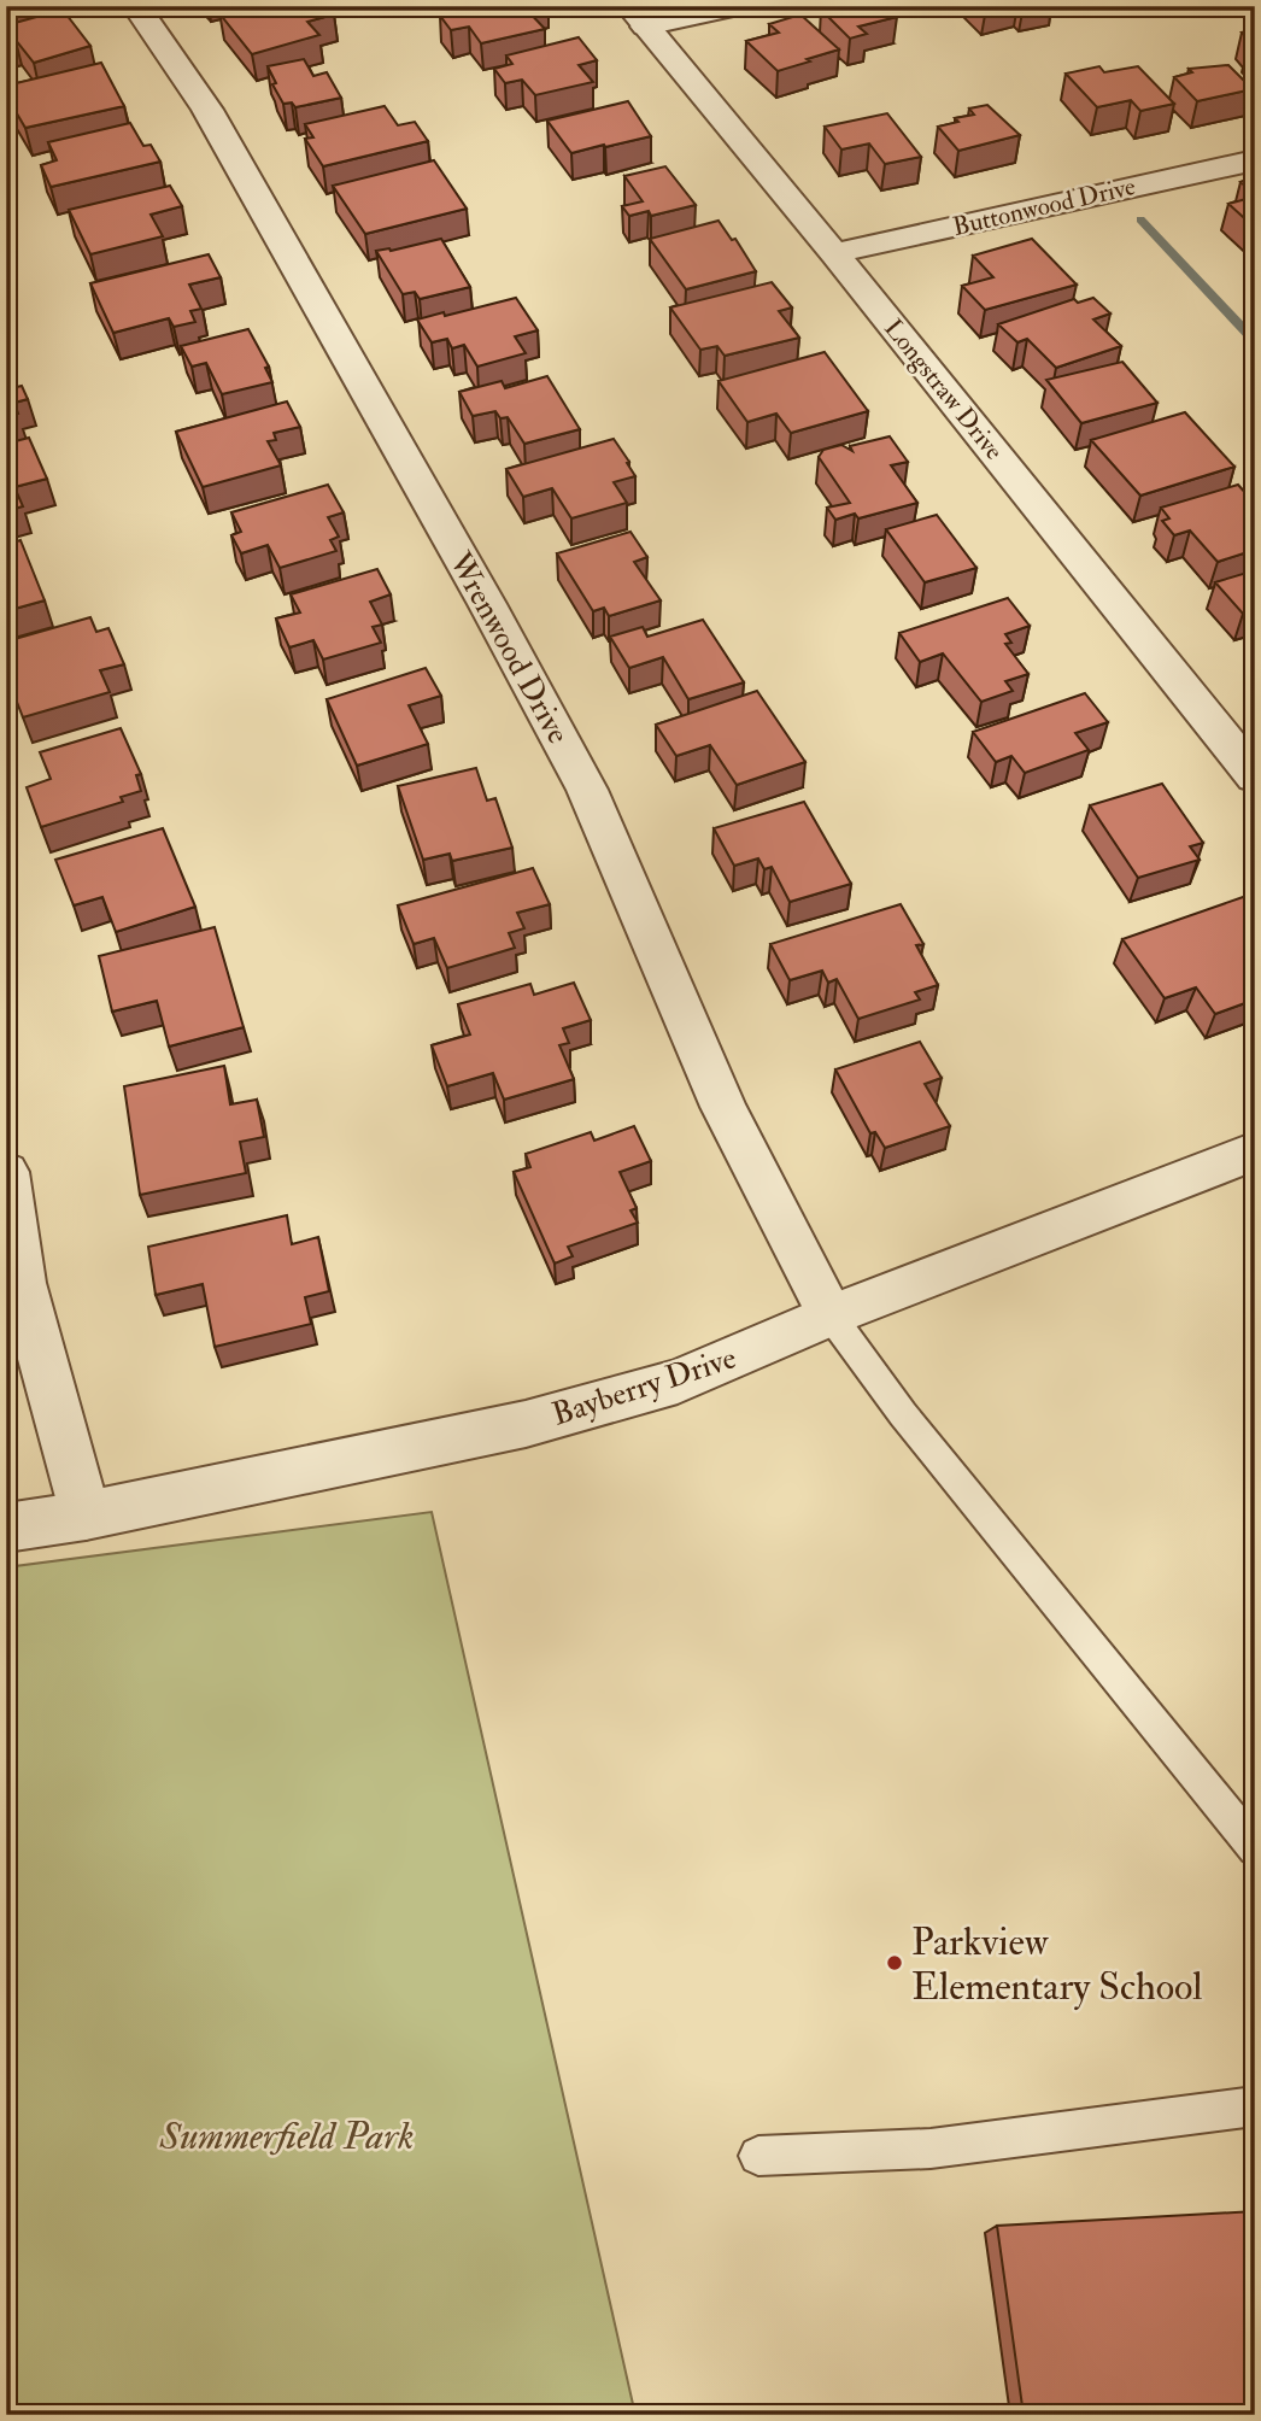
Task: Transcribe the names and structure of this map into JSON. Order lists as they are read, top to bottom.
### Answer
{
  "streets": {
    "street": [
      "Buttonwood Drive",
      "Longstraw Drive",
      "Wrenwood Drive",
      "Bayberry Drive"
    ]
  },
  "crossings": [
    ["Buttonwood Drive", "Longstraw Drive"],
    ["Wrenwood Drive", "Bayberry Drive"]
  ],
  "parks": ["Summerfield Park"],
  "places": ["Parkview Elementary School"]
}
